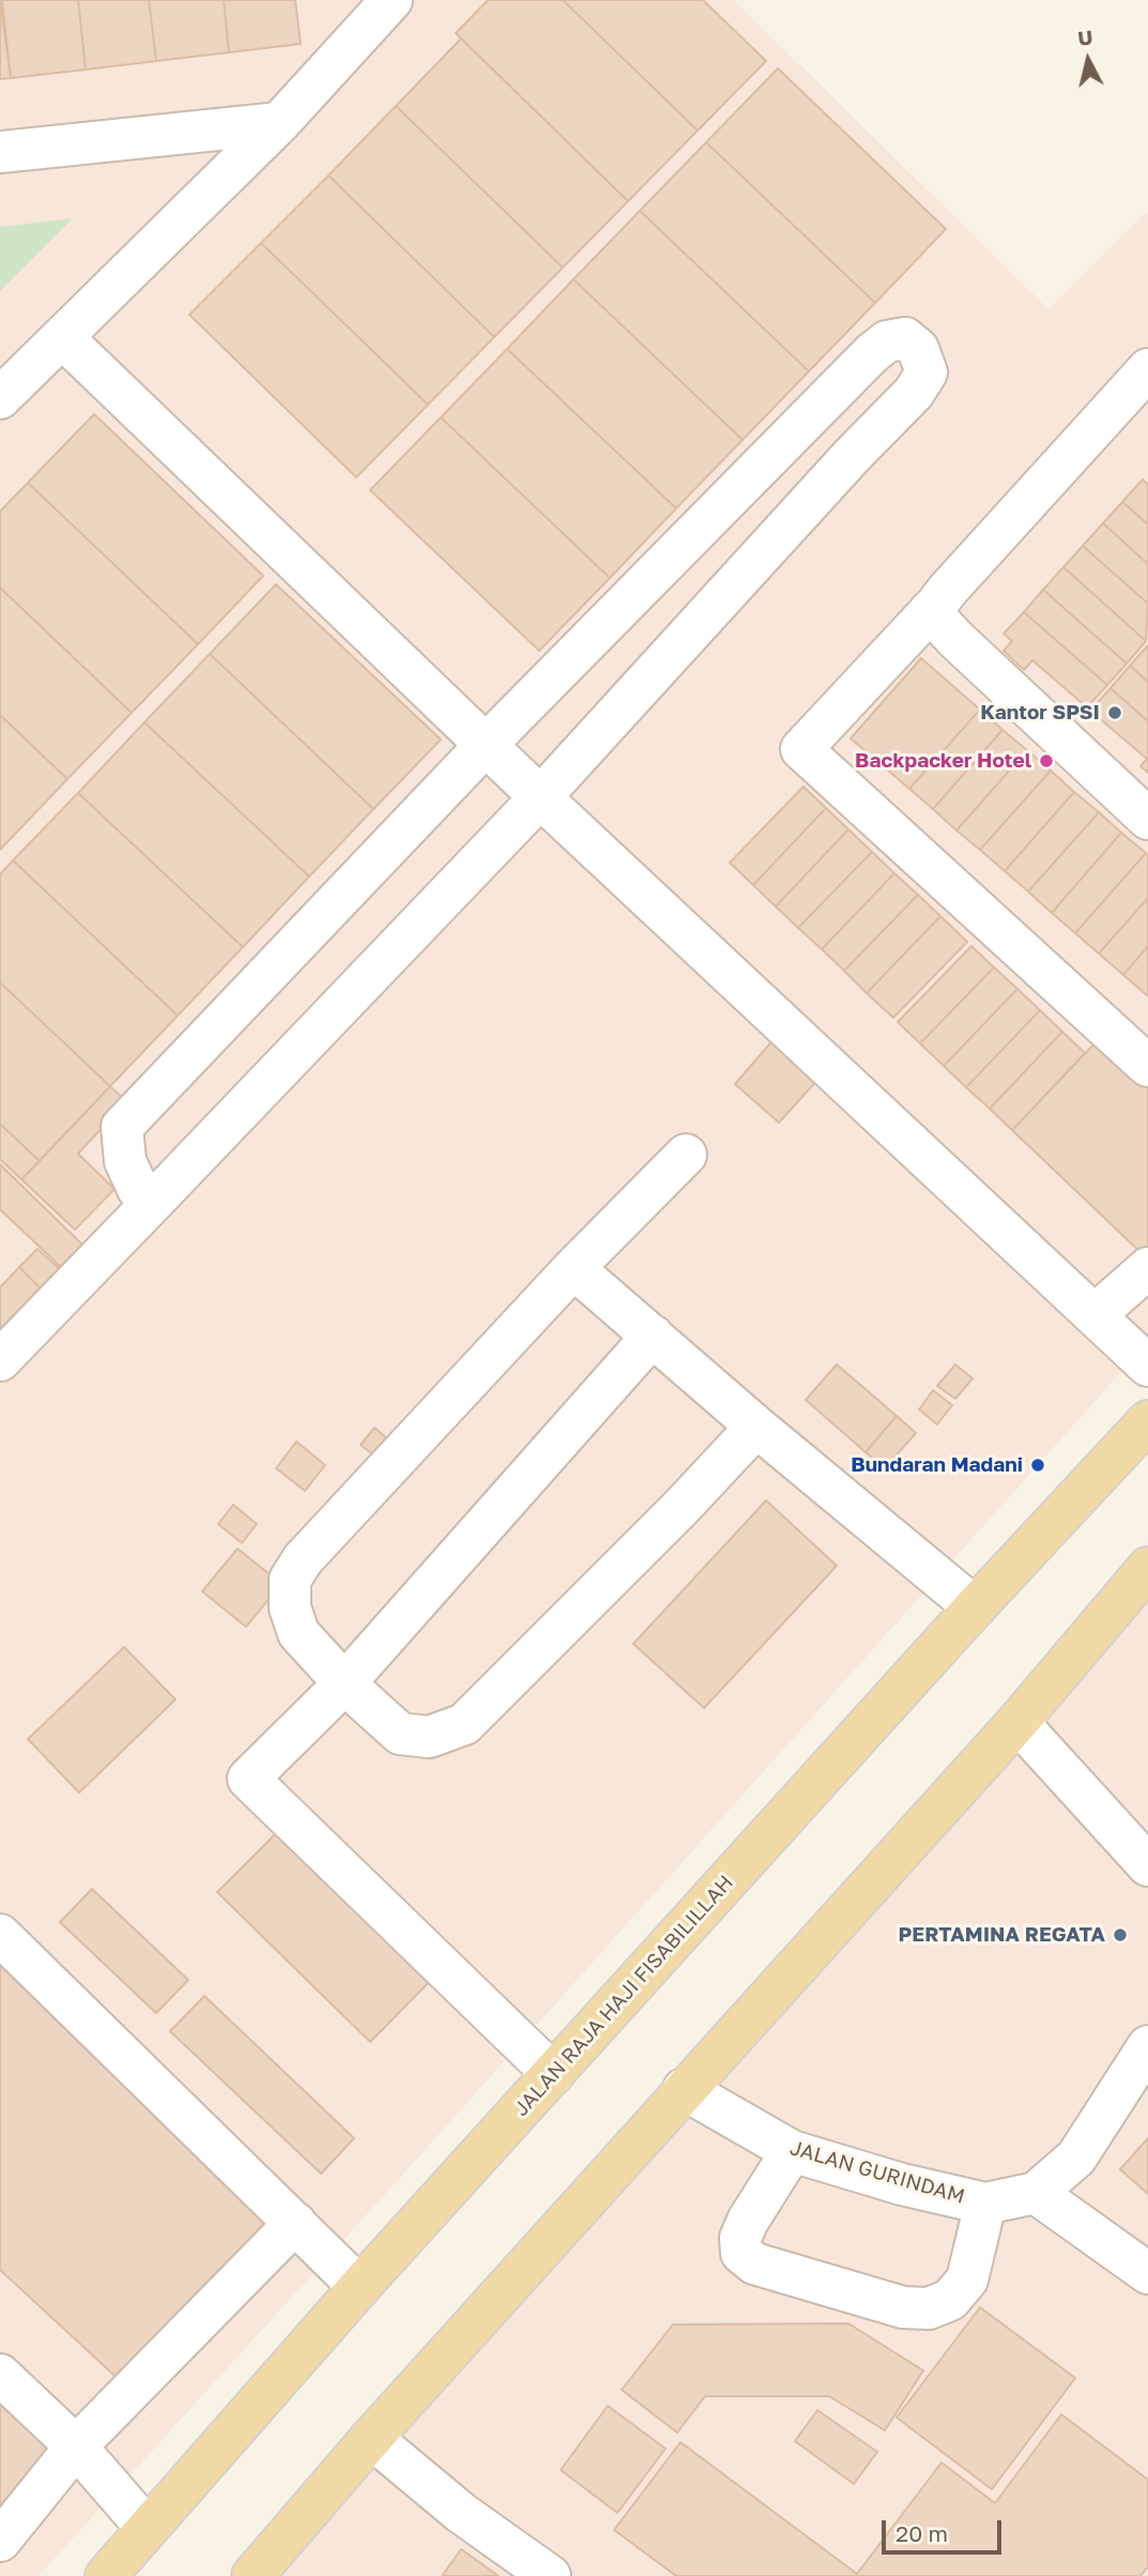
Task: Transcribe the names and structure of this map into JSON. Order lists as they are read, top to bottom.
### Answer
{
  "streets": {
    "main road": ["JALAN RAJA HAJI FISABILILLAH"],
    "street": ["JALAN GURINDAM"]
  },
  "places": [
    "Kantor SPSI",
    "Backpacker Hotel",
    "Bundaran Madani",
    "PERTAMINA REGATA"
  ],
  "scale_bar": "20 m",
  "north": "top"
}
